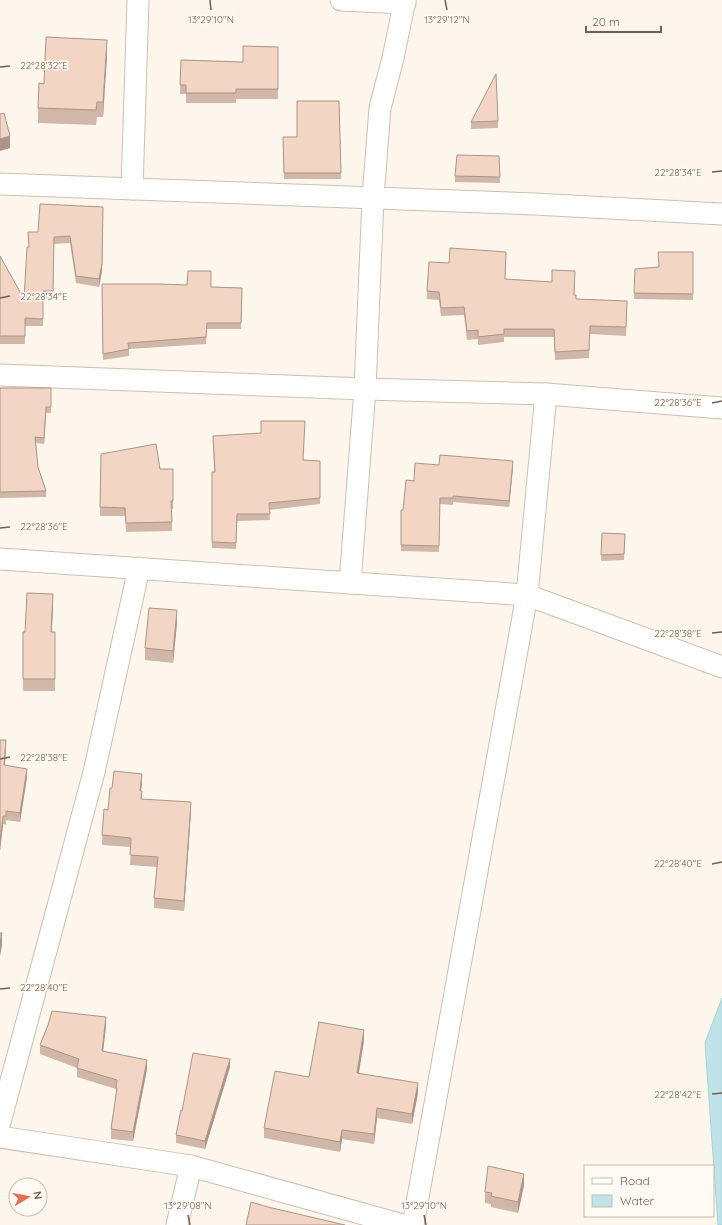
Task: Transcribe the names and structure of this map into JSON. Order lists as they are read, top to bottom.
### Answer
{
  "legend": ["Road", "Water"],
  "scale_bar": "20 m",
  "north": "right",
  "coordinates": [
    "13°29'10\"N",
    "13°29'12\"N",
    "22°28'32\"E",
    "22°28'34\"E",
    "22°28'36\"E",
    "22°28'38\"E",
    "22°28'40\"E",
    "22°28'42\"E",
    "13°29'08\"N"
  ]
}
